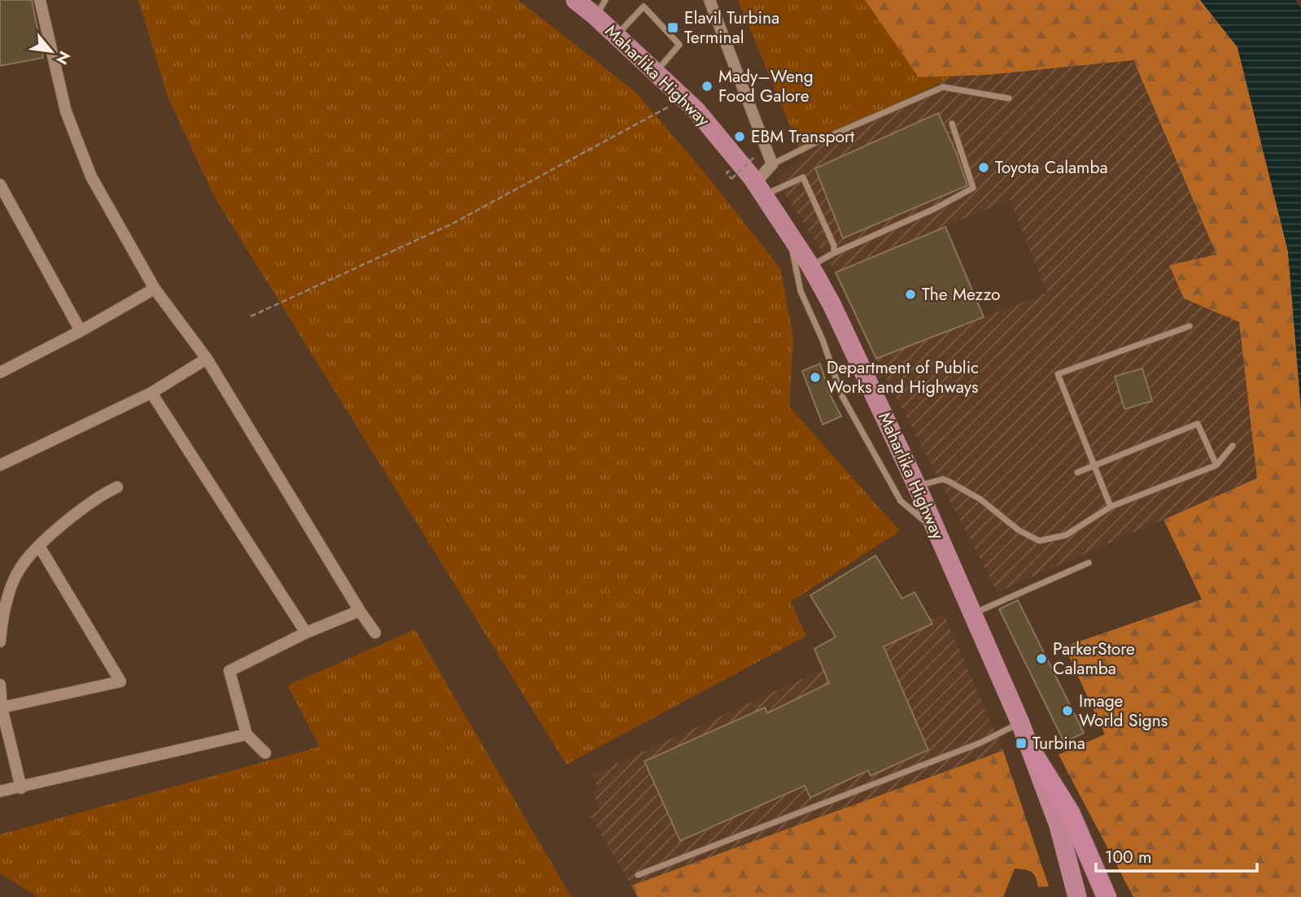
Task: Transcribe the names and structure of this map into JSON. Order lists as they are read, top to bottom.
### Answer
{
  "streets": {
    "highway": ["Maharlika Highway"]
  },
  "places": {
    "transit": ["Elavil Turbina Terminal", "Turbina"],
    "other": [
      "Mady–Weng Food Galore",
      "EBM Transport",
      "Toyota Calamba",
      "The Mezzo",
      "Department of Public Works and Highways",
      "ParkerStore Calamba",
      "Image World Signs"
    ]
  },
  "scale_bar": "100 m",
  "north": "bottom right"
}
